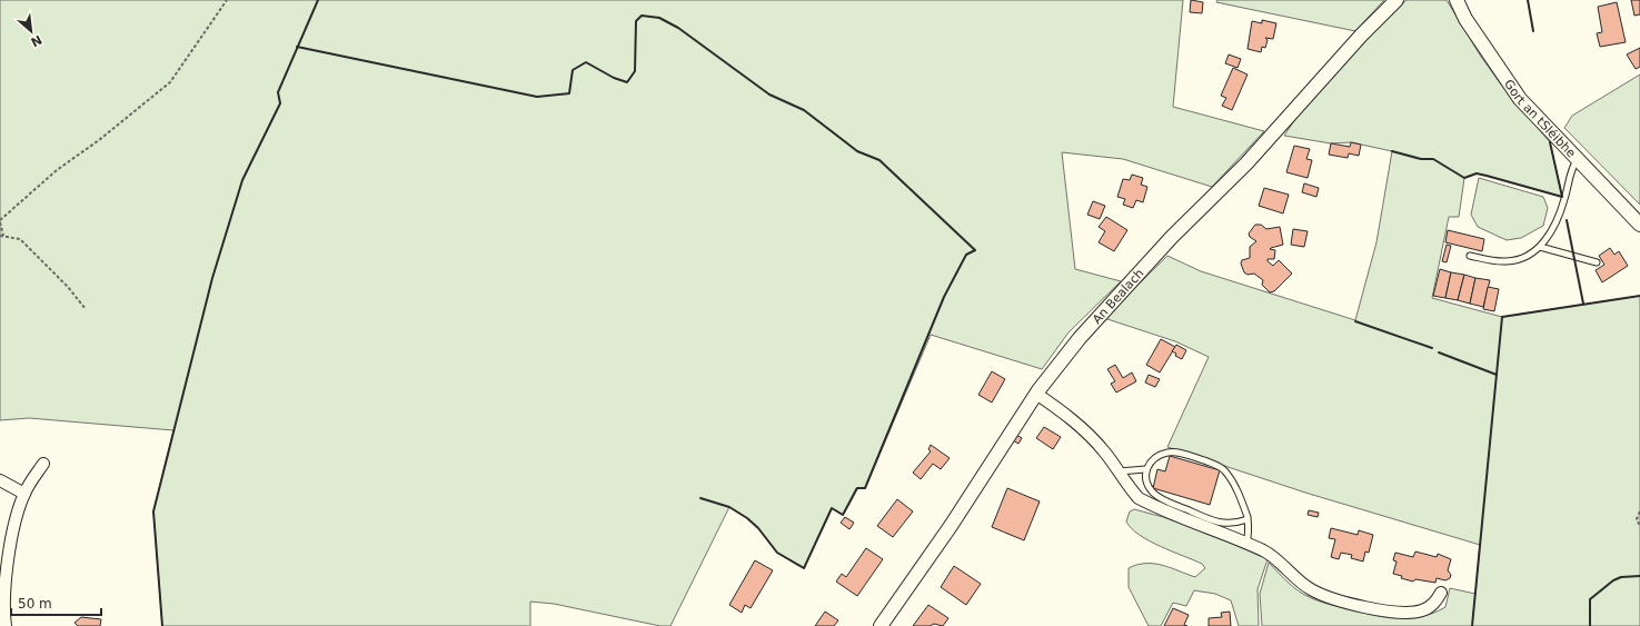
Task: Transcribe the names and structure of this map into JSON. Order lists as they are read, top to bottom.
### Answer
{
  "streets": {
    "street": ["Gort an tSléibhe", "An Bealach"]
  },
  "scale_bar": "50 m",
  "north": "bottom right"
}
